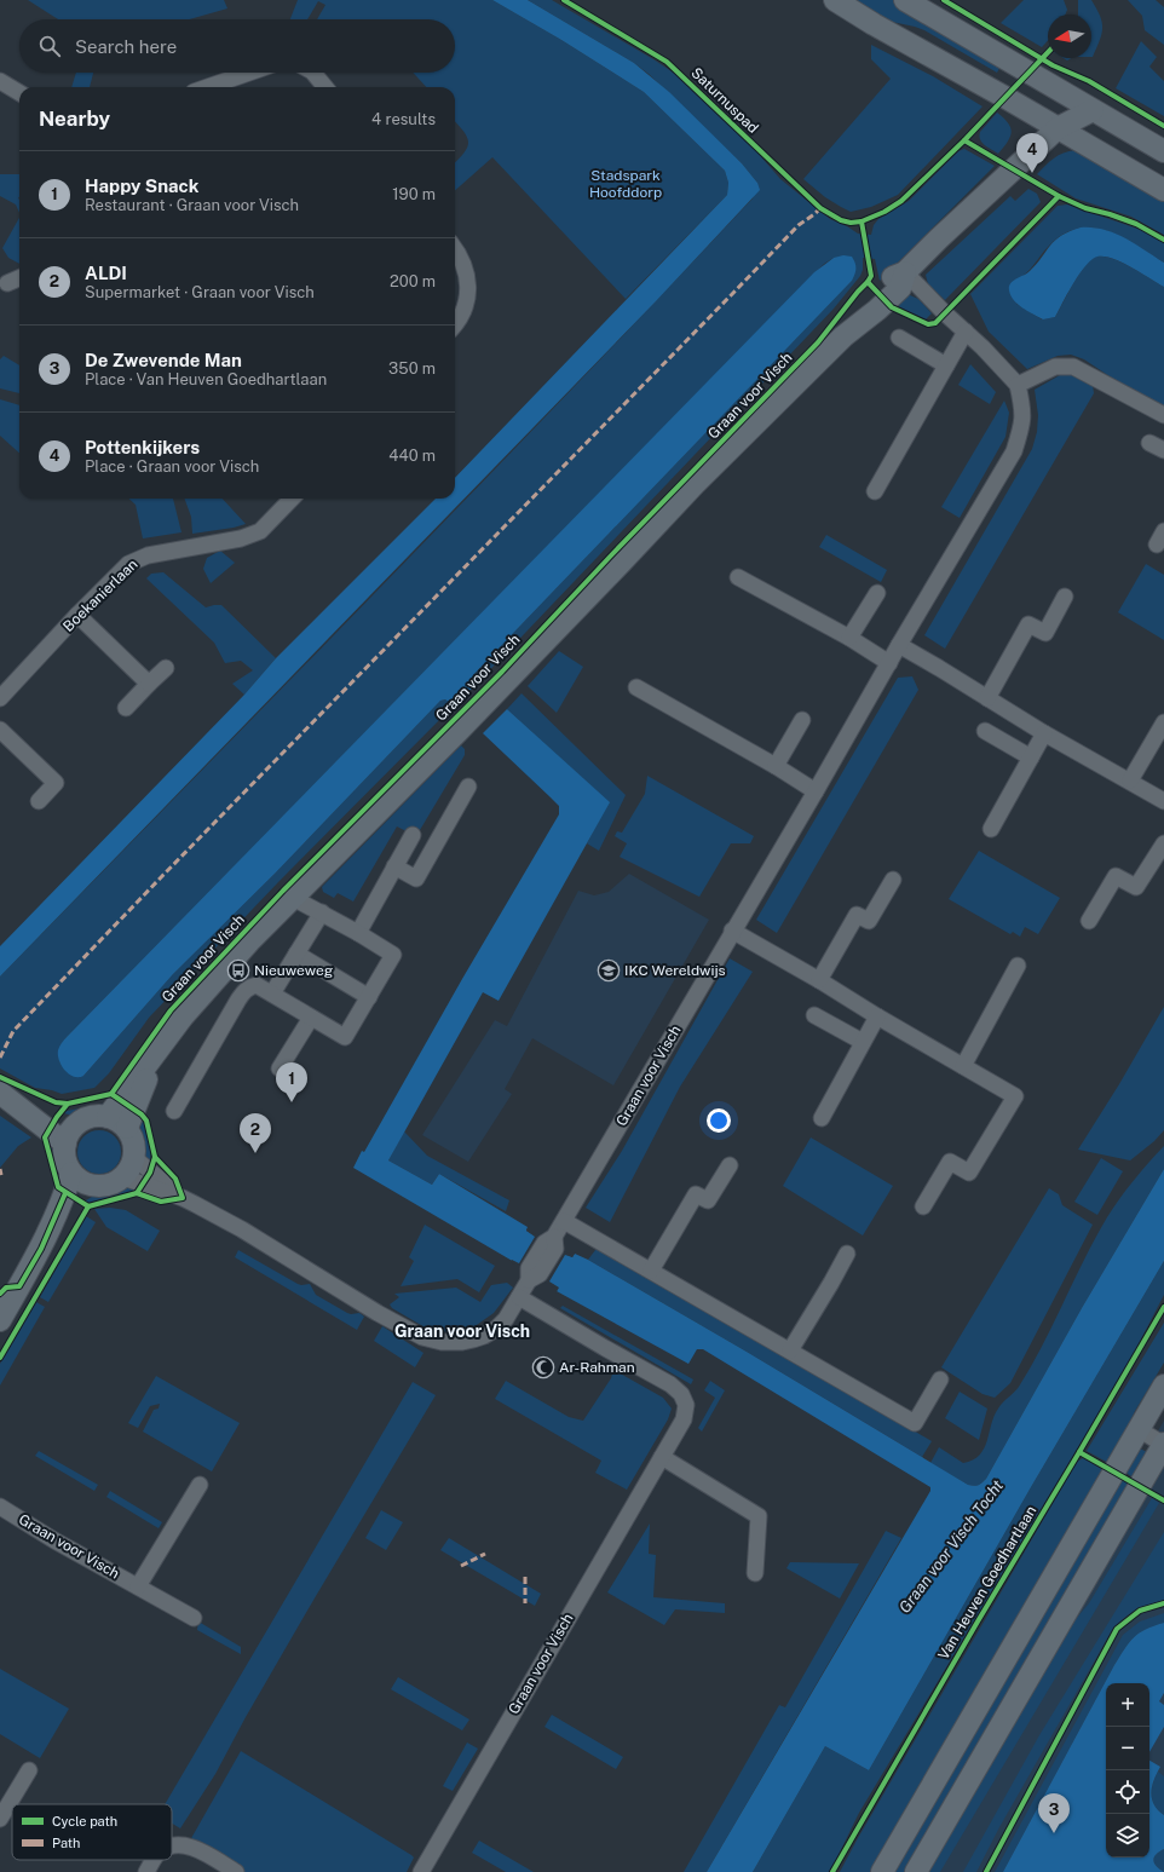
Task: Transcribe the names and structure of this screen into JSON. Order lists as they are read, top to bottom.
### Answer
{
  "streets": {
    "street": ["Graan voor Visch", "Boekanierlaan"],
    "cycle path": ["Saturnuspad", "Van Heuven Goedhartlaan"]
  },
  "districts": ["Graan voor Visch"],
  "water": ["Graan voor Visch Tocht"],
  "parks": ["Stadspark Hoofddorp"],
  "places": {
    "bus stop": ["Nieuweweg"],
    "school or university": ["IKC Wereldwijs"],
    "mosque": ["Ar-Rahman"]
  },
  "legend": ["Cycle path", "Path"],
  "north": "left",
  "page": {
    "search": "Search here",
    "heading": ["Nearby", "4 results"],
    "pins": [
      "4",
      "1",
      "2",
      "3"
    ],
    "list": [
      {
        "mark": "1",
        "name": "Happy Snack",
        "note": "Restaurant · Graan voor Visch",
        "value": "190 m"
      },
      {
        "mark": "2",
        "name": "ALDI",
        "note": "Supermarket · Graan voor Visch",
        "value": "200 m"
      },
      {
        "mark": "3",
        "name": "De Zwevende Man",
        "note": "Place · Van Heuven Goedhartlaan",
        "value": "350 m"
      },
      {
        "mark": "4",
        "name": "Pottenkijkers",
        "note": "Place · Graan voor Visch",
        "value": "440 m"
      }
    ],
    "map_buttons": ["+", "−"]
  }
}
